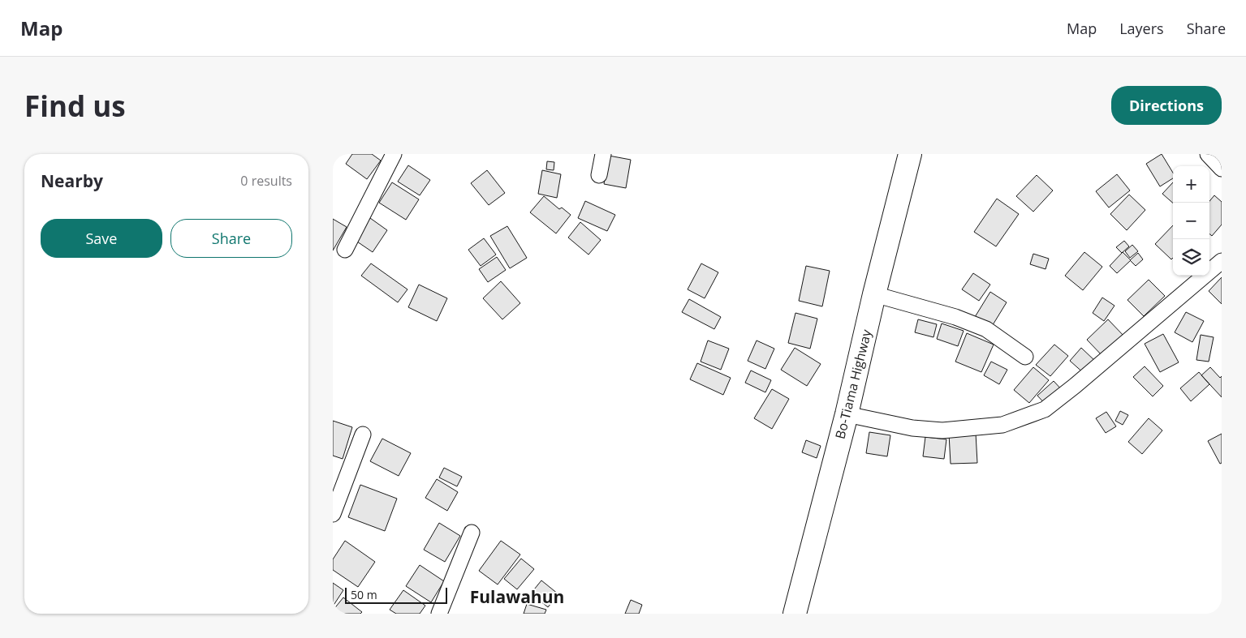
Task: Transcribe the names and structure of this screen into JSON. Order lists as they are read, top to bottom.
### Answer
{
  "streets": {
    "highway": ["Bo-Tiama Highway"]
  },
  "districts": ["Fulawahun"],
  "scale_bar": "50 m",
  "page": {
    "header": "Map",
    "nav": ["Map", "Layers", "Share"],
    "buttons": [
      "Directions",
      ["Save", "Share"]
    ],
    "title": "Find us",
    "heading": ["Nearby", "0 results"],
    "map_buttons": ["+", "−"],
    "scale": "50 m"
  }
}
